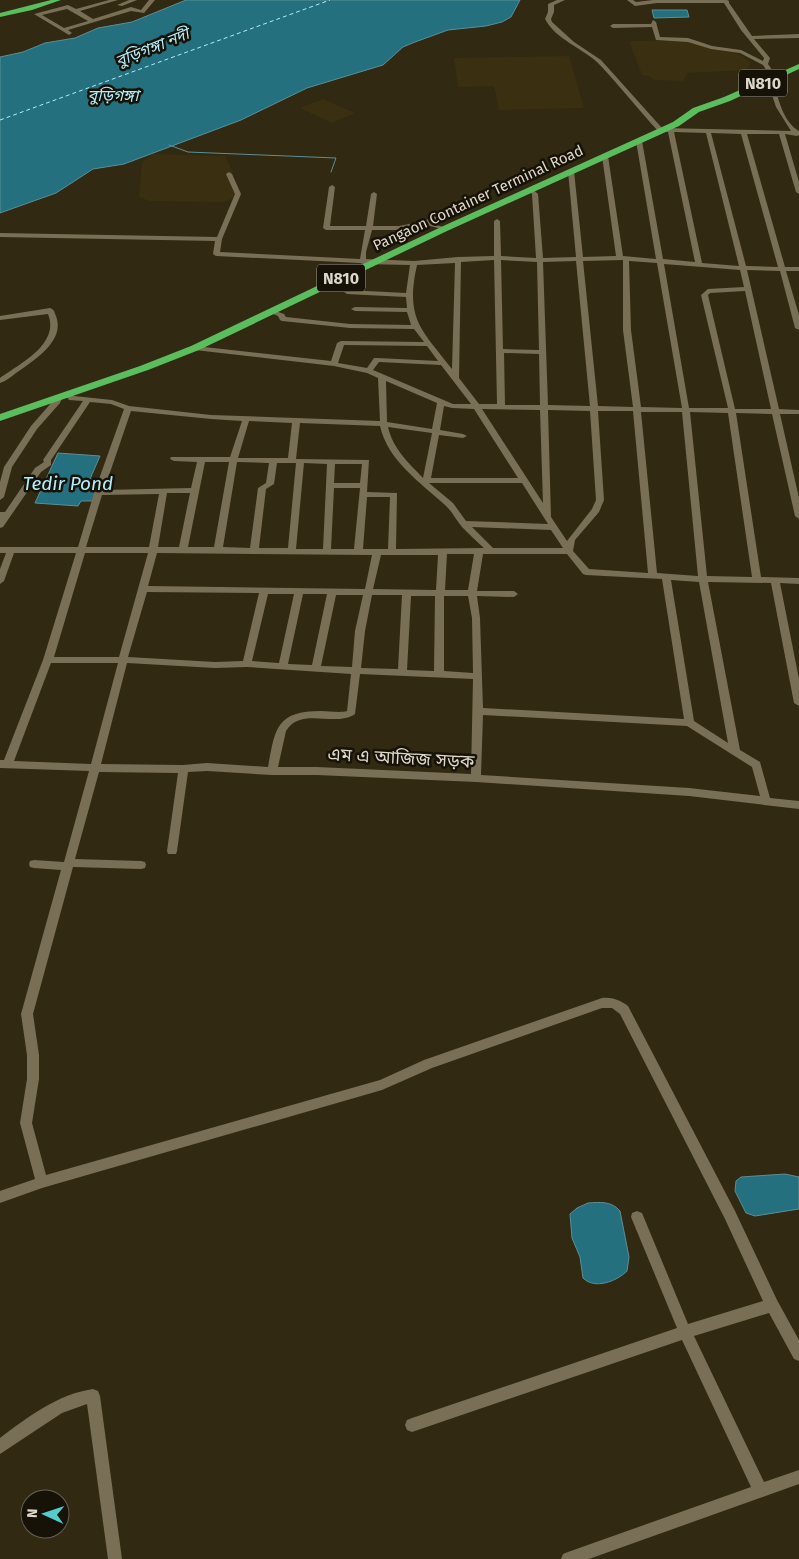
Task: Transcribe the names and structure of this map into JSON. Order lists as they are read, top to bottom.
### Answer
{
  "streets": {
    "highway": ["N810", "Pangaon Container Terminal Road"],
    "street": ["এম এ আজিজ সড়ক"]
  },
  "crossings": [
    ["N810", "Pangaon Container Terminal Road"]
  ],
  "water": ["বুড়িগঙ্গা নদী", "বুড়িগঙ্গা", "Tedir Pond"],
  "north": "left"
}
